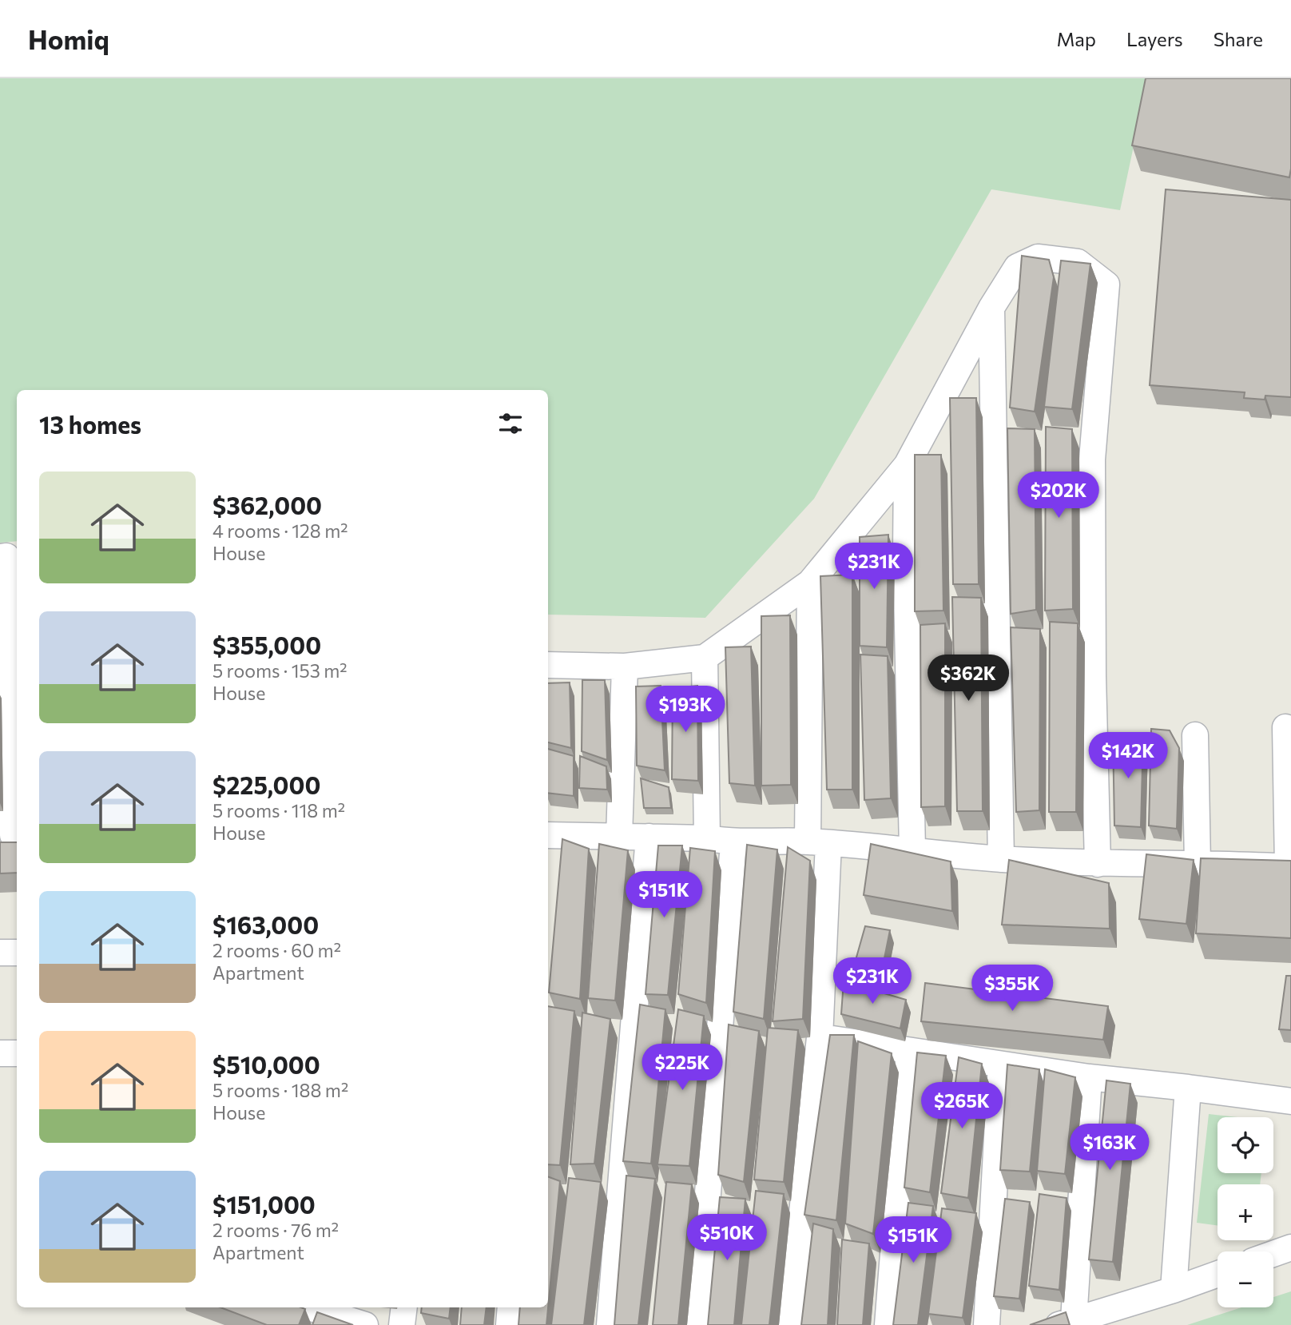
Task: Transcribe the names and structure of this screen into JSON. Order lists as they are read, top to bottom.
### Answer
{
  "page": {
    "header": "Homiq",
    "nav": ["Map", "Layers", "Share"],
    "heading": "13 homes",
    "list": [
      {
        "name": "$362,000",
        "note": "4 rooms · 128 m² · House"
      },
      {
        "name": "$355,000",
        "note": "5 rooms · 153 m² · House"
      },
      {
        "name": "$225,000",
        "note": "5 rooms · 118 m² · House"
      },
      {
        "name": "$163,000",
        "note": "2 rooms · 60 m² · Apartment"
      },
      {
        "name": "$510,000",
        "note": "5 rooms · 188 m² · House"
      },
      {
        "name": "$151,000",
        "note": "2 rooms · 76 m² · Apartment"
      }
    ],
    "price": [
      "$202K",
      "$231K",
      "$362K",
      "$193K",
      "$142K",
      "$151K",
      "$231K",
      "$355K",
      "$225K",
      "$265K",
      "$163K",
      "$510K",
      "$151K"
    ],
    "map_buttons": ["+", "−"]
  }
}
